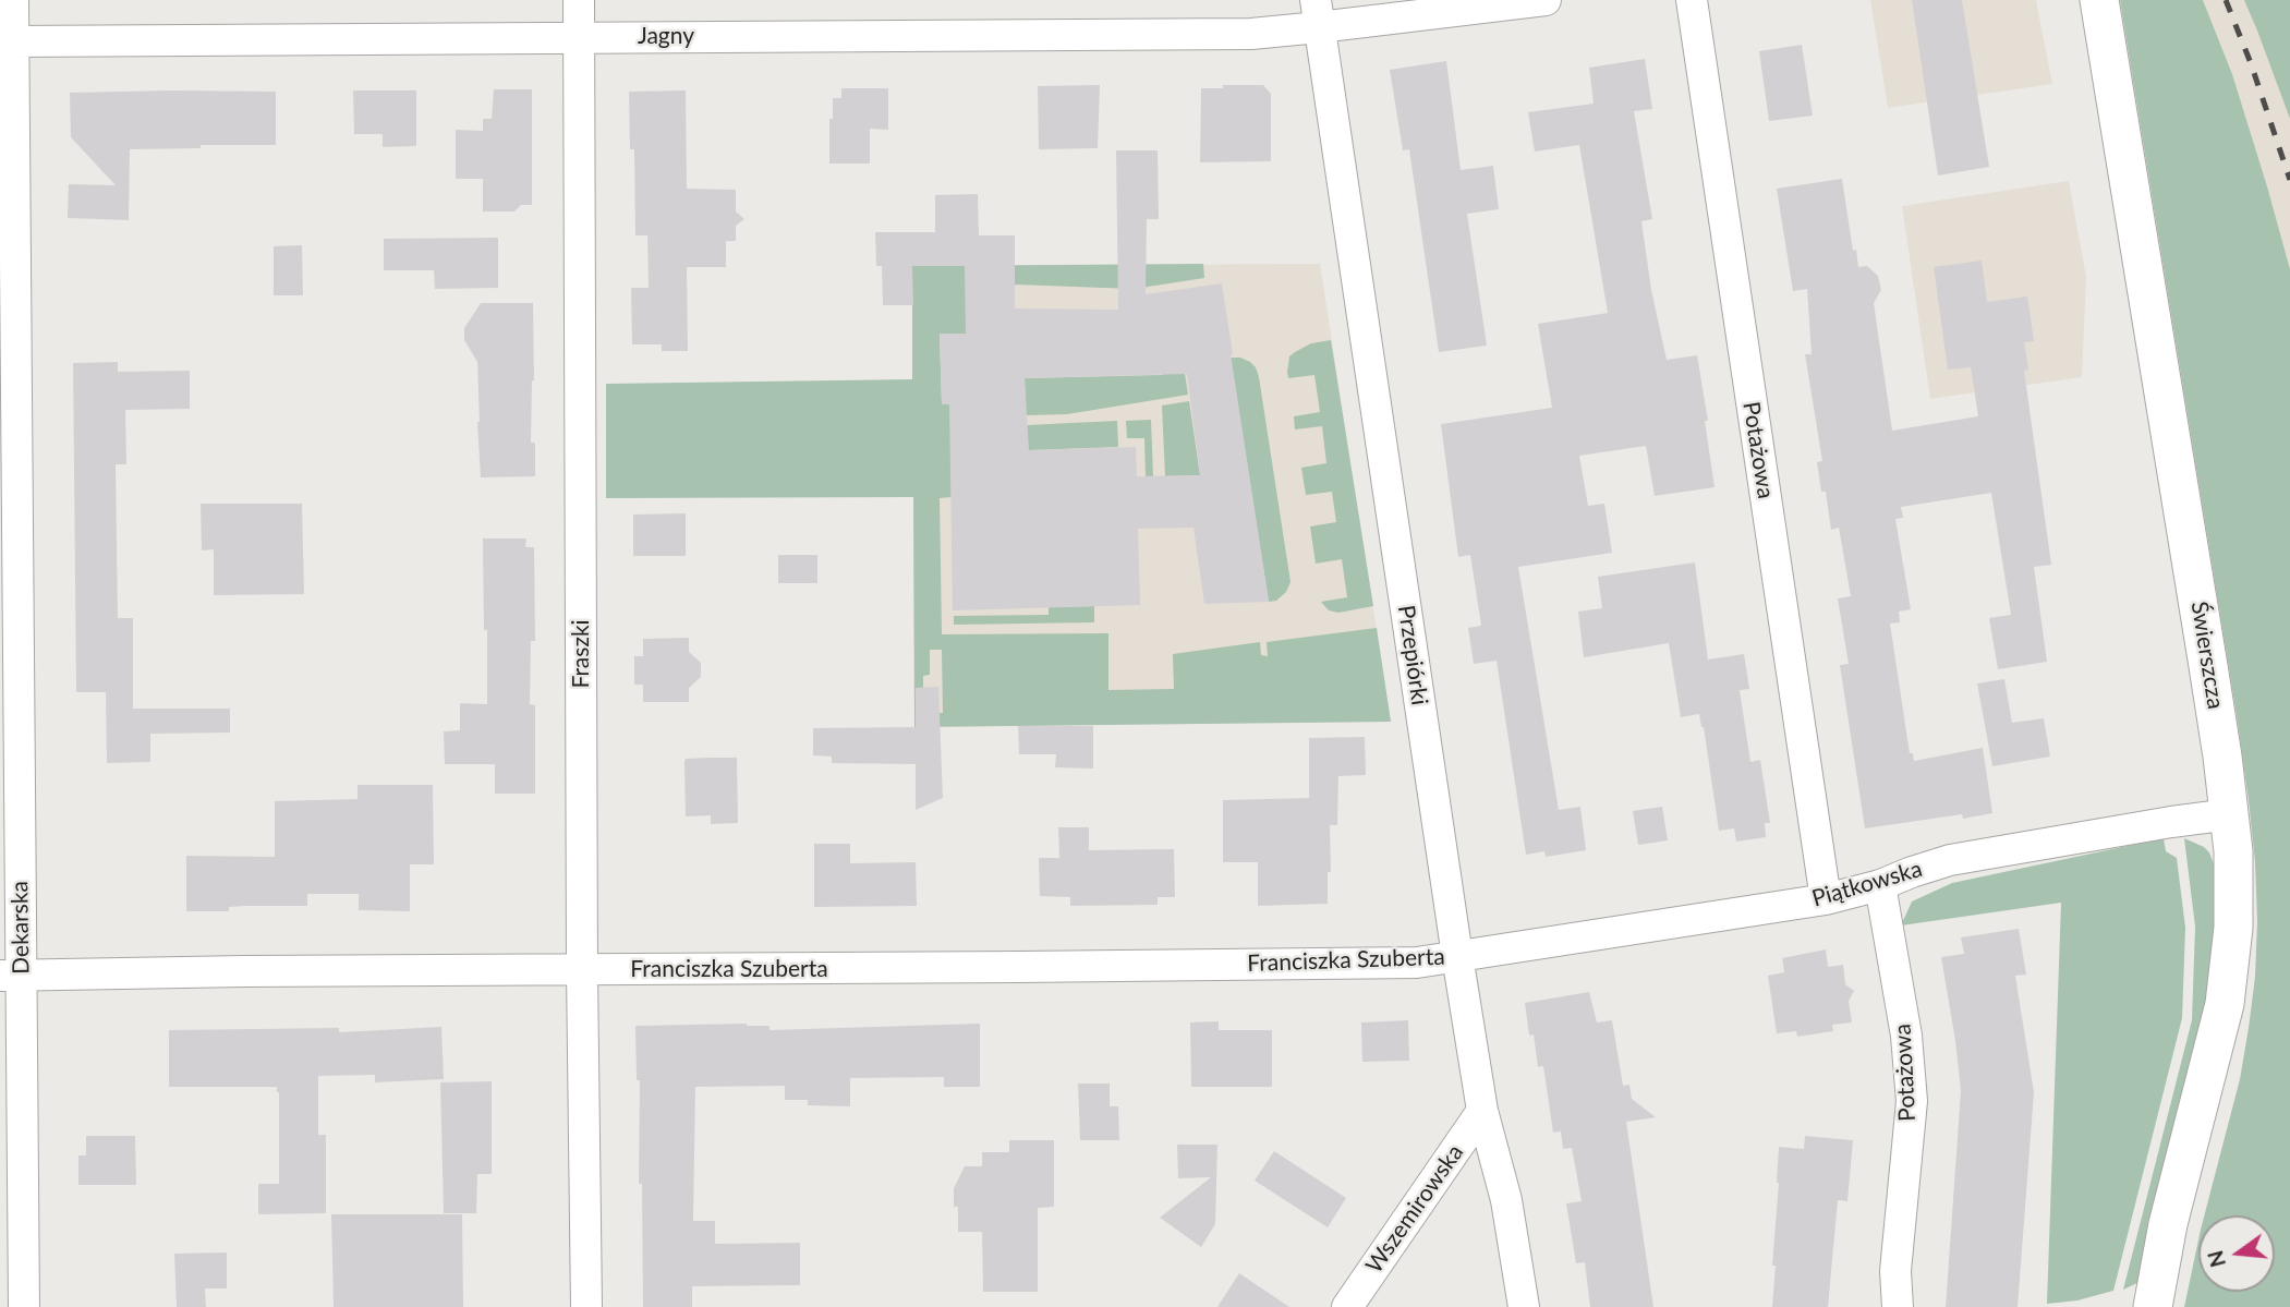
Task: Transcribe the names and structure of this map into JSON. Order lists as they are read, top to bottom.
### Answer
{
  "streets": {
    "street": [
      "Jagny",
      "Potażowa",
      "Fraszki",
      "Przepiórki",
      "Świerszcza",
      "Piątkowska",
      "Dekarska",
      "Franciszka Szuberta",
      "Wszemirowska"
    ]
  },
  "crossings": [
    ["Jagny", "Fraszki"],
    ["Jagny", "Przepiórki"],
    ["Jagny", "Dekarska"],
    ["Potażowa", "Piątkowska"],
    ["Fraszki", "Franciszka Szuberta"],
    ["Przepiórki", "Piątkowska"],
    ["Przepiórki", "Franciszka Szuberta"],
    ["Przepiórki", "Wszemirowska"],
    ["Świerszcza", "Piątkowska"],
    ["Piątkowska", "Franciszka Szuberta"],
    ["Dekarska", "Franciszka Szuberta"]
  ],
  "north": "left"
}
